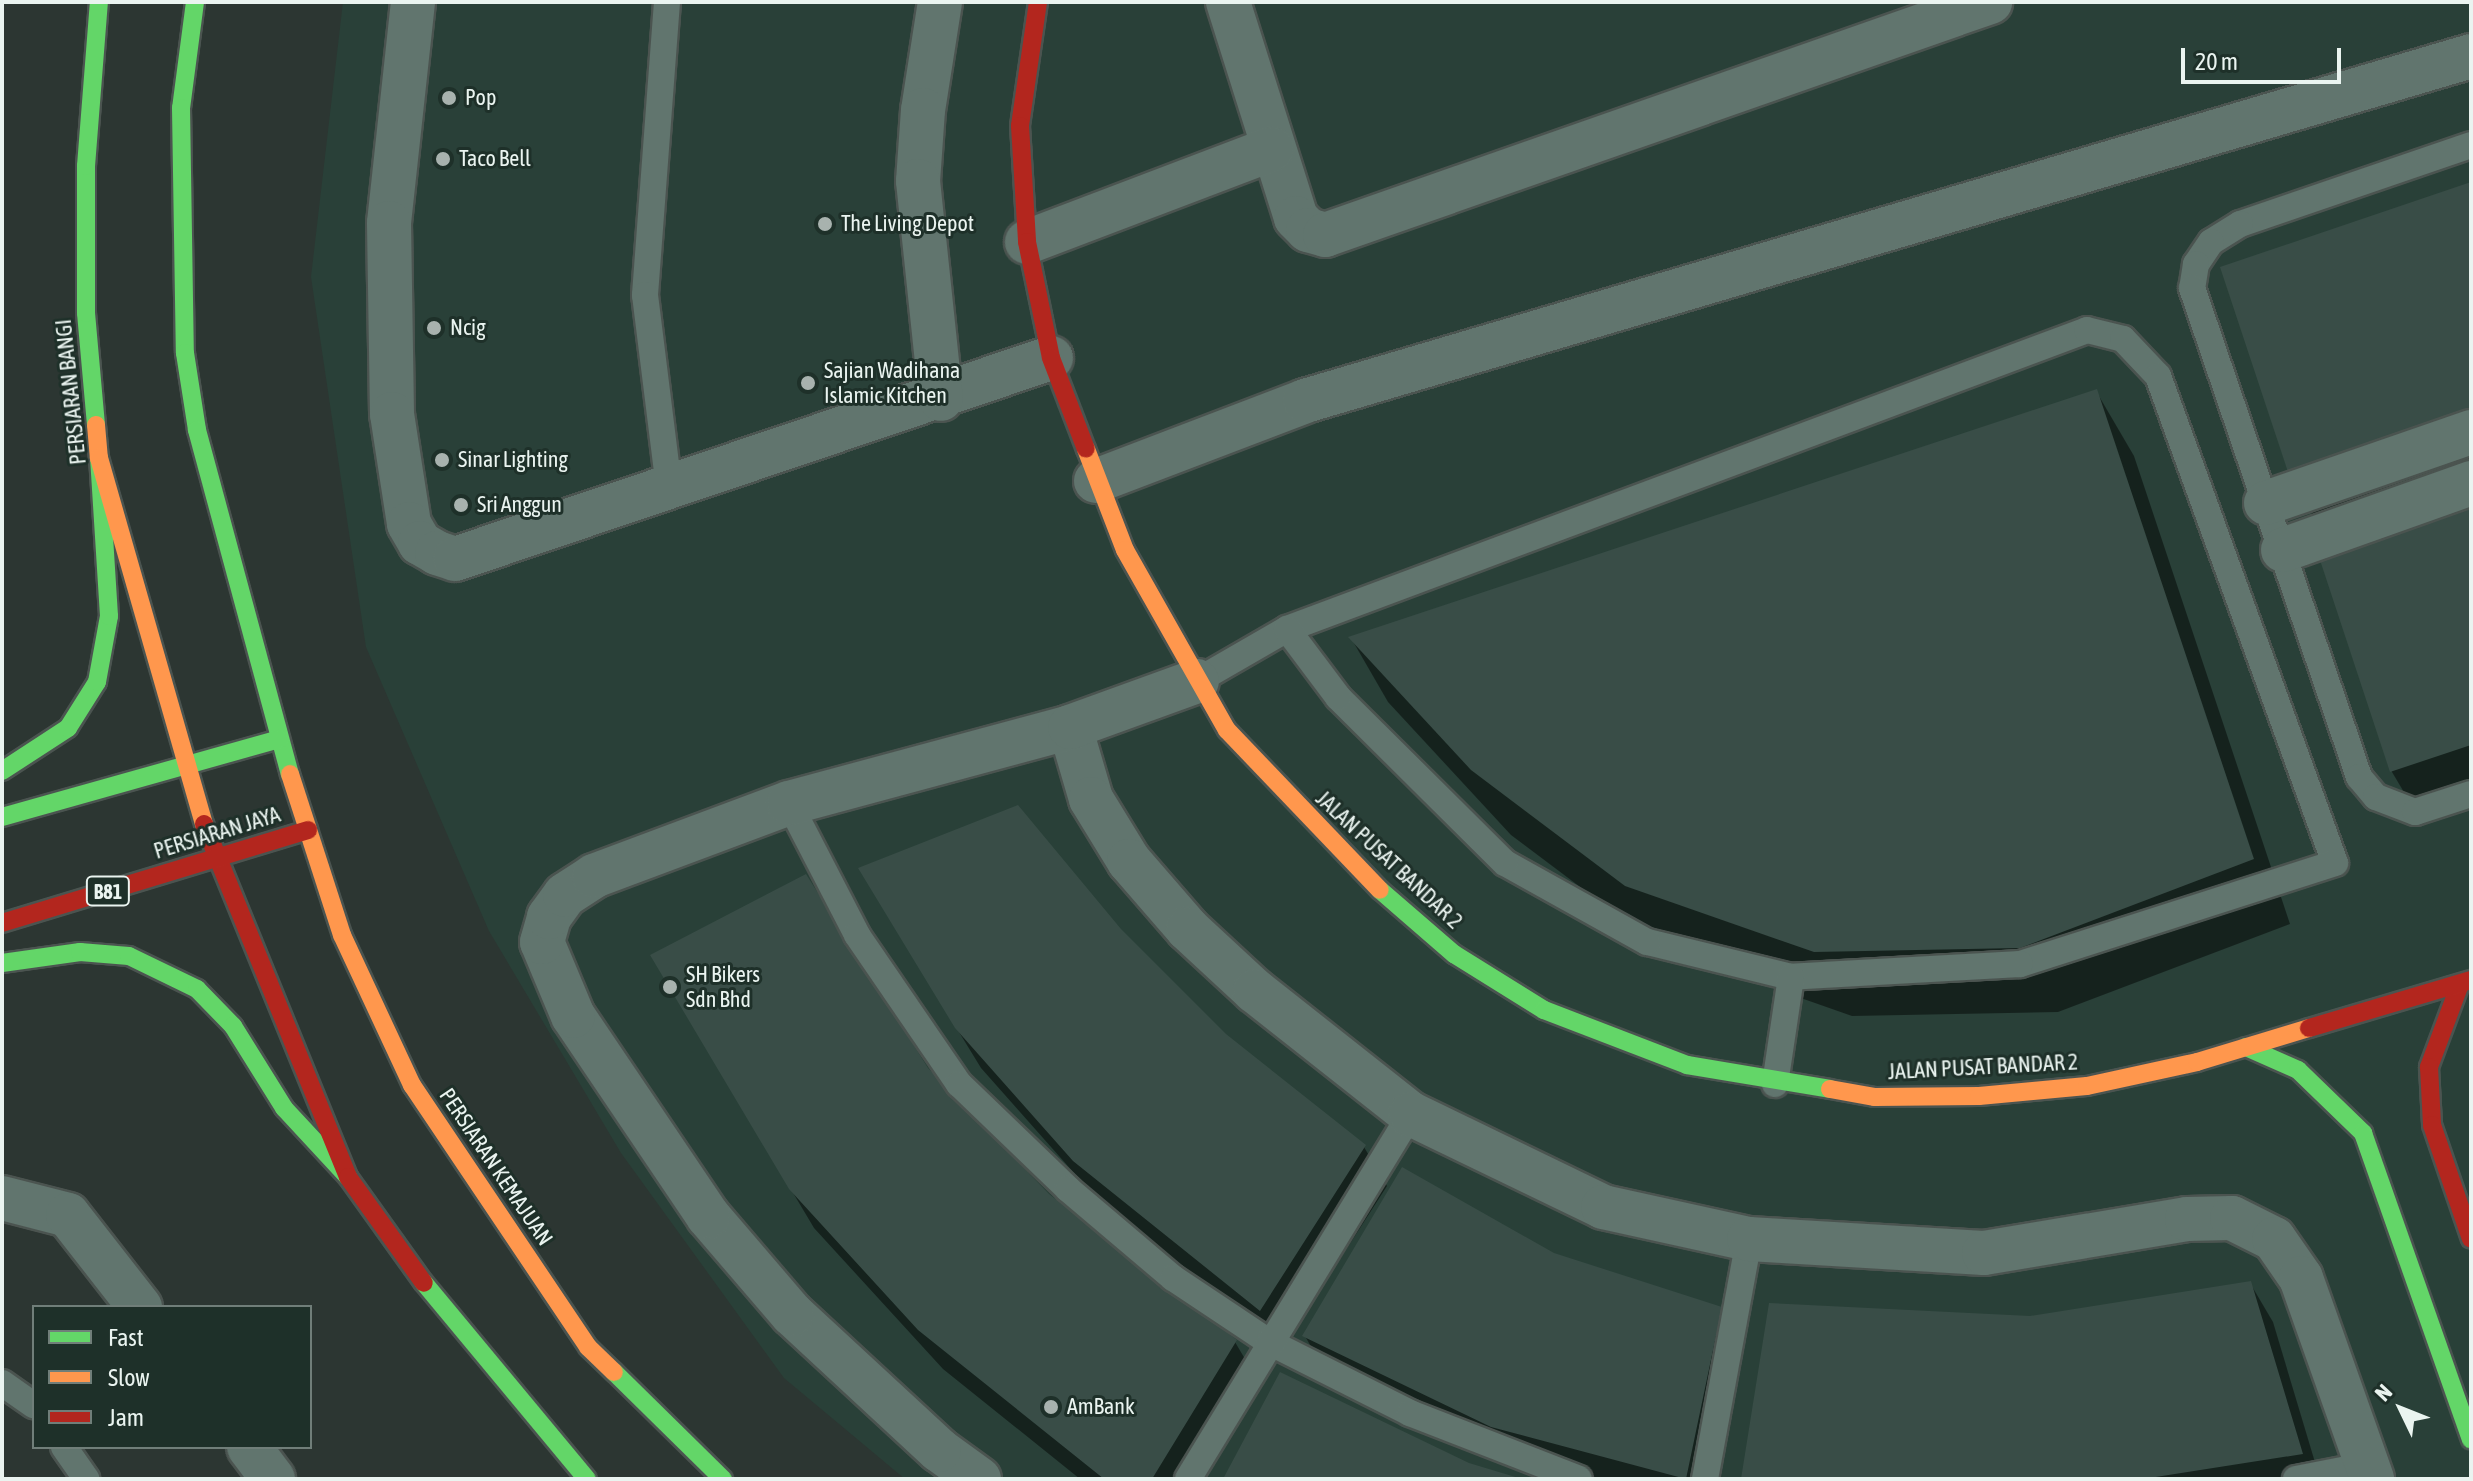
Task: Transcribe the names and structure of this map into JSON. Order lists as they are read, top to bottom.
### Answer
{
  "streets": {
    "main road": [
      "PERSIARAN BANGI",
      "PERSIARAN JAYA",
      "JALAN PUSAT BANDAR 2",
      "B81",
      "PERSIARAN KEMAJUAN"
    ]
  },
  "crossings": [
    ["PERSIARAN BANGI", "PERSIARAN JAYA"],
    ["PERSIARAN JAYA", "PERSIARAN KEMAJUAN"]
  ],
  "places": [
    "Pop",
    "Taco Bell",
    "The Living Depot",
    "Ncig",
    "Sajian Wadihana Islamic Kitchen",
    "Sinar Lighting",
    "Sri Anggun",
    "SH Bikers Sdn Bhd",
    "AmBank"
  ],
  "legend": ["Fast", "Slow", "Jam"],
  "scale_bar": "20 m",
  "north": "top left"
}
